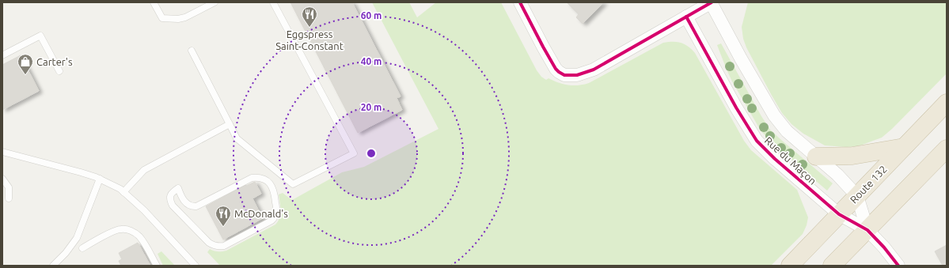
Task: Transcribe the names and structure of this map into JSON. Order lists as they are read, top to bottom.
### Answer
{
  "streets": {
    "highway": ["Route 132"],
    "street": ["Rue du Maçon"]
  },
  "crossings": [
    ["Rue du Maçon", "Route 132"]
  ],
  "places": {
    "restaurant": ["Eggspress Saint-Constant", "McDonald's"],
    "shop": ["Carter's"]
  },
  "rings": ["60 m", "40 m", "20 m"]
}
